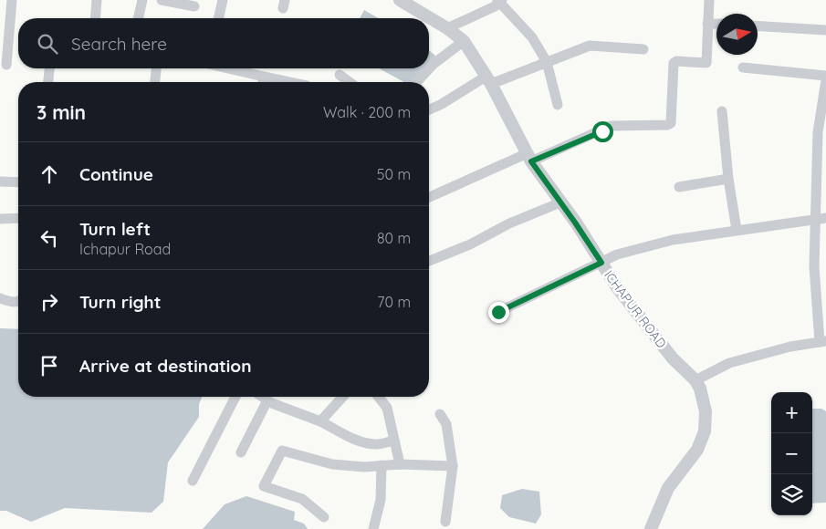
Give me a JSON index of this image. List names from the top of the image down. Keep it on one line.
{"streets":{"street":["ICHAPUR ROAD"]},"north":"right","page":{"search":"Search here","heading":["3 min","Walk · 200 m"],"list":[["Continue","50 m"],["Turn left","Ichapur Road","80 m"],["Turn right","70 m"],"Arrive at destination"],"map_buttons":["+","−"]}}
